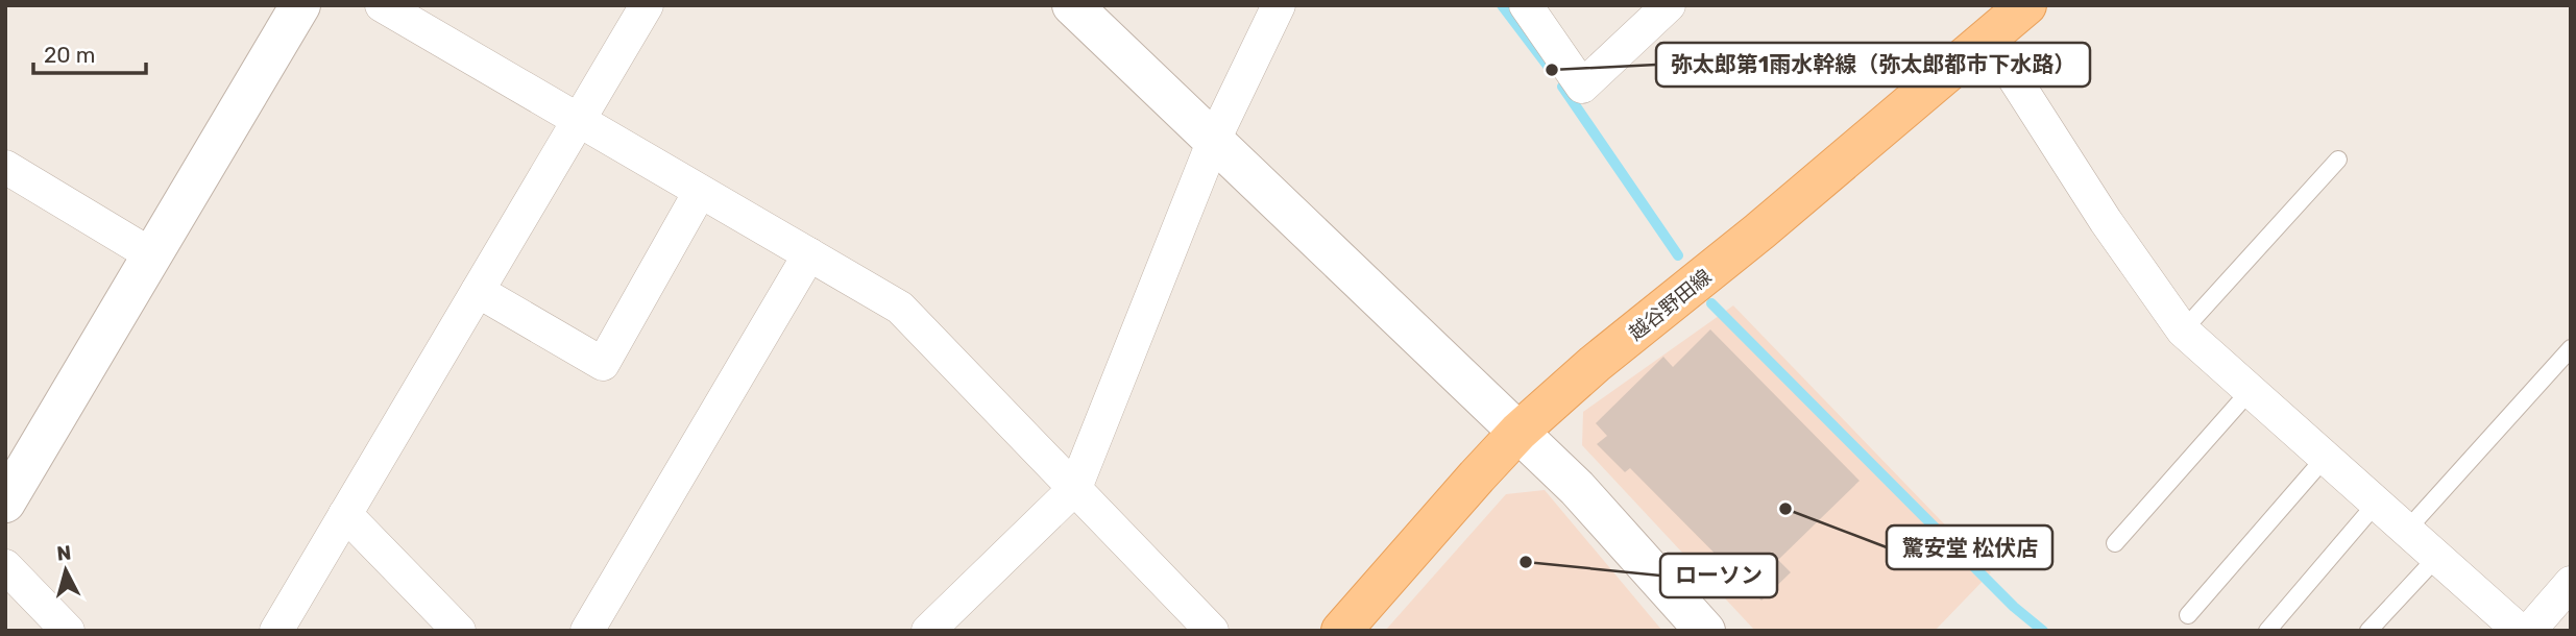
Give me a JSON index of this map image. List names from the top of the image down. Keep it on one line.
{"streets":{"main road":["越谷野田線"]},"places":["弥太郎第1雨水幹線（弥太郎都市下水路）","驚安堂 松伏店","ローソン"],"scale_bar":"20 m","north":"top"}
